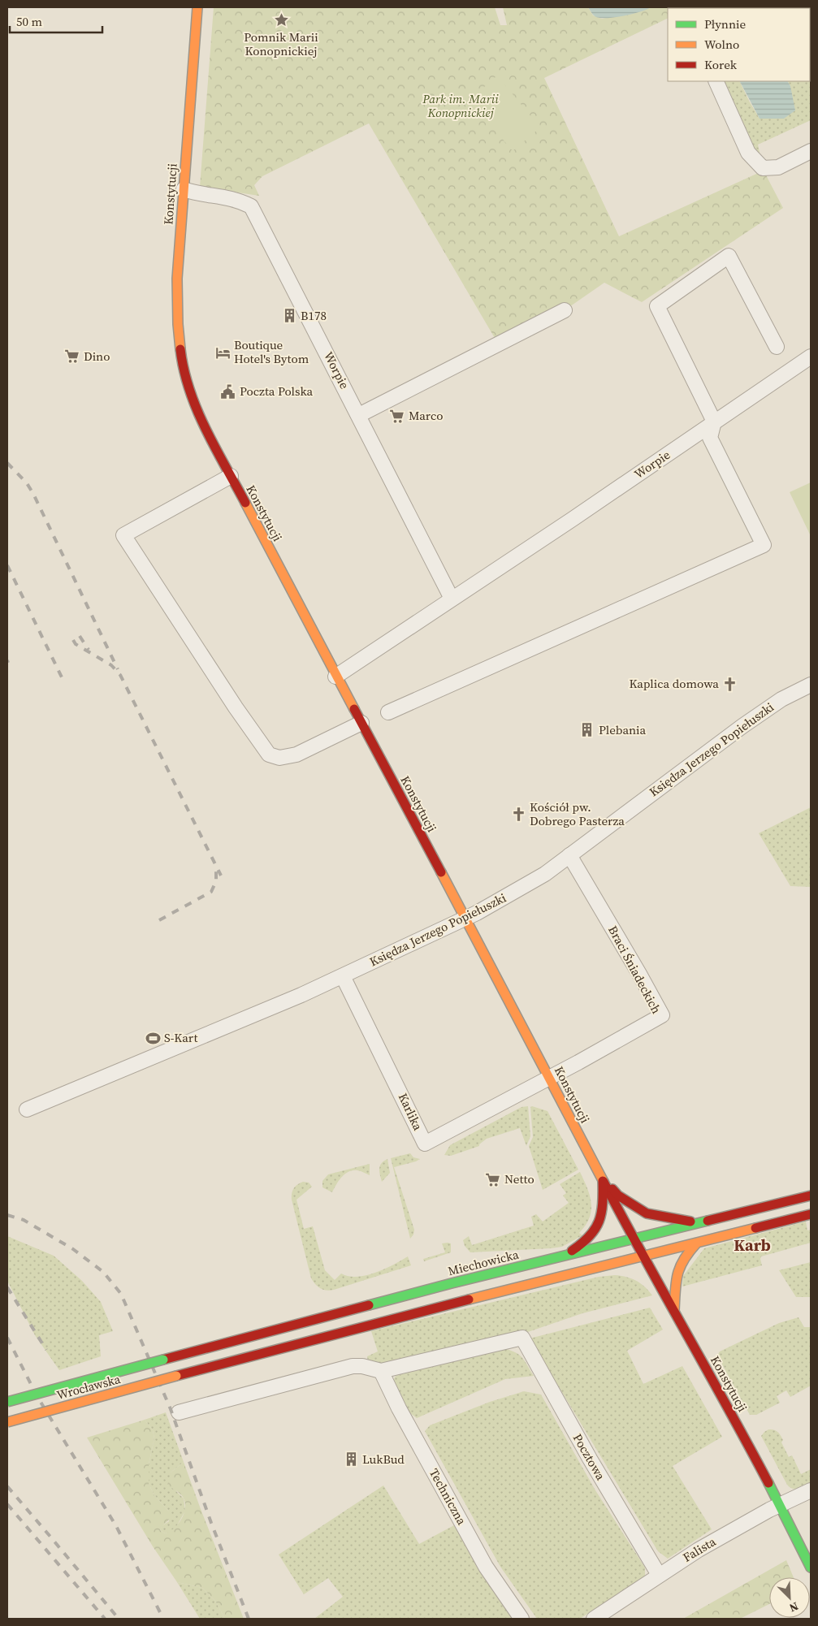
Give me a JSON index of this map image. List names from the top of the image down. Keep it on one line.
{"streets":{"street":["Konstytucji","Worpie","Księdza Jerzego Popiełuszki","Braci Śniadeckich","Karlika","Miechowicka","Wrocławska","Pocztowa","Techniczna","Falista"]},"crossings":[["Konstytucji","Worpie"],["Konstytucji","Księdza Jerzego Popiełuszki"],["Konstytucji","Braci Śniadeckich"],["Konstytucji","Karlika"],["Konstytucji","Miechowicka"],["Konstytucji","Wrocławska"],["Konstytucji","Falista"],["Księdza Jerzego Popiełuszki","Braci Śniadeckich"],["Księdza Jerzego Popiełuszki","Karlika"],["Braci Śniadeckich","Karlika"],["Miechowicka","Wrocławska"],["Pocztowa","Techniczna"],["Pocztowa","Falista"]],"districts":["Karb"],"parks":["Park im. Marii Konopnickiej"],"places":{"place":["Pomnik Marii Konopnickiej"],"building":["B178","Plebania","LukBud"],"hotel":["Boutique Hotel's Bytom"],"supermarket":["Dino","Marco","Netto"],"public building":["Poczta Polska"],"church":["Kaplica domowa","Kościół pw. Dobrego Pasterza"],"sports":["S-Kart"]},"legend":["Płynnie","Wolno","Korek"],"scale_bar":"50 m","north":"bottom right"}
